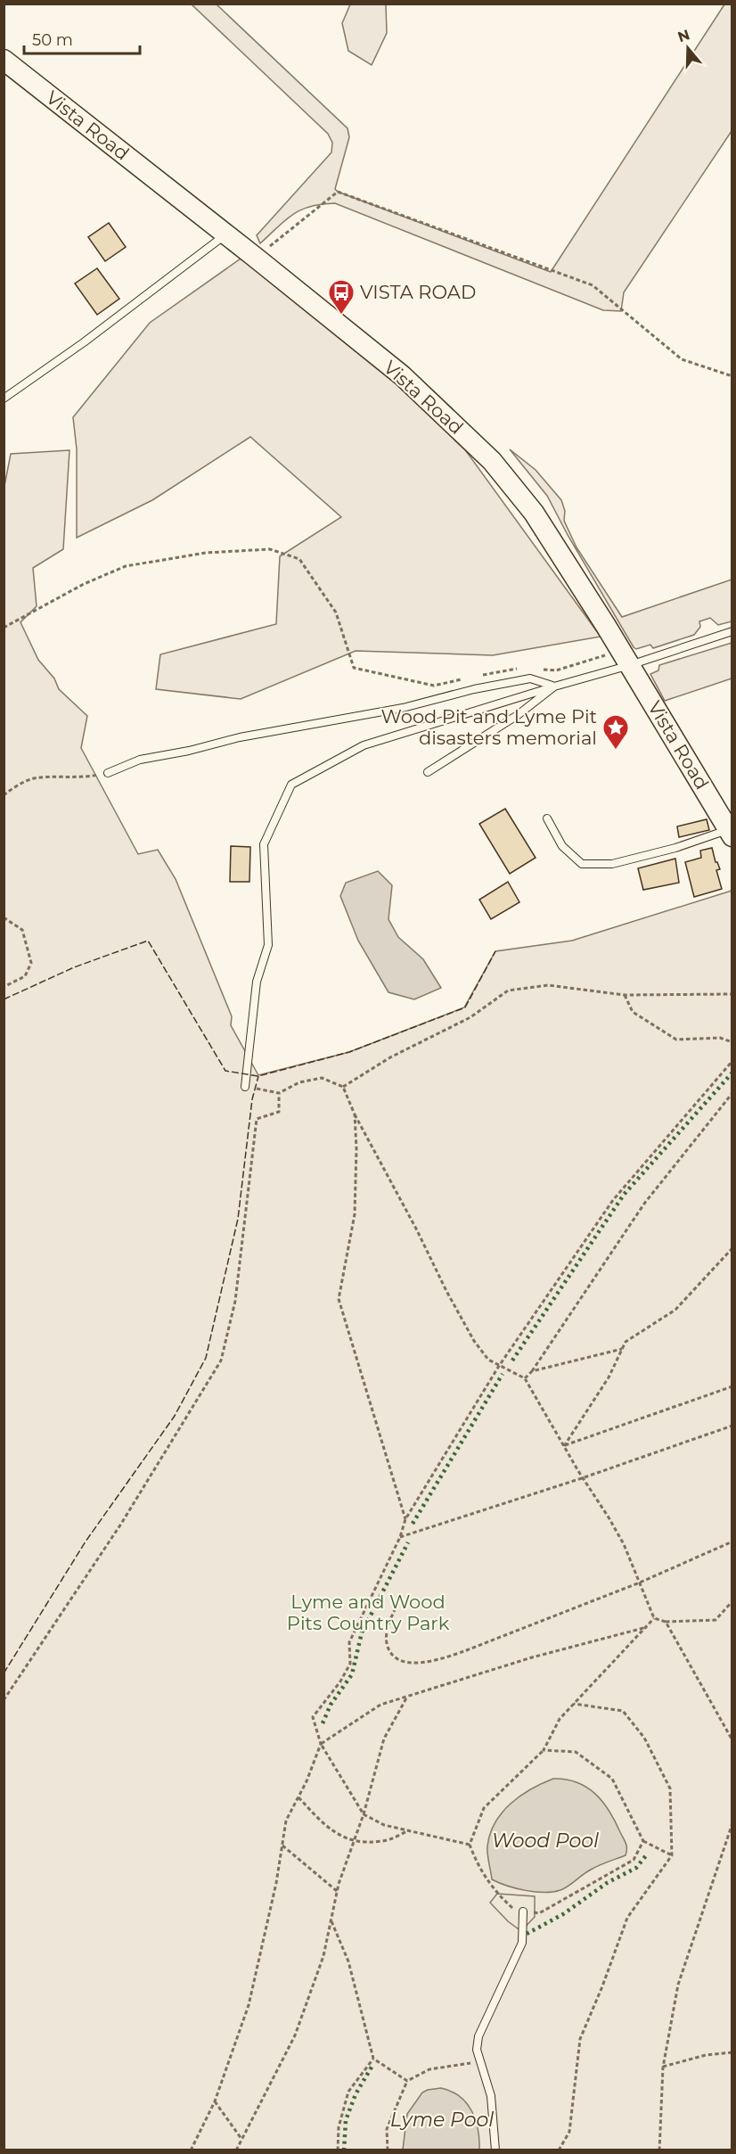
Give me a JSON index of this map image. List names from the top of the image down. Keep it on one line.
{"streets":{"main road":["Vista Road"]},"water":["Wood Pool","Lyme Pool"],"parks":["Lyme and Wood Pits Country Park"],"places":{"bus stop":["VISTA ROAD"],"place":["Wood Pit and Lyme Pit disasters memorial"]},"scale_bar":"50 m","north":"top"}
